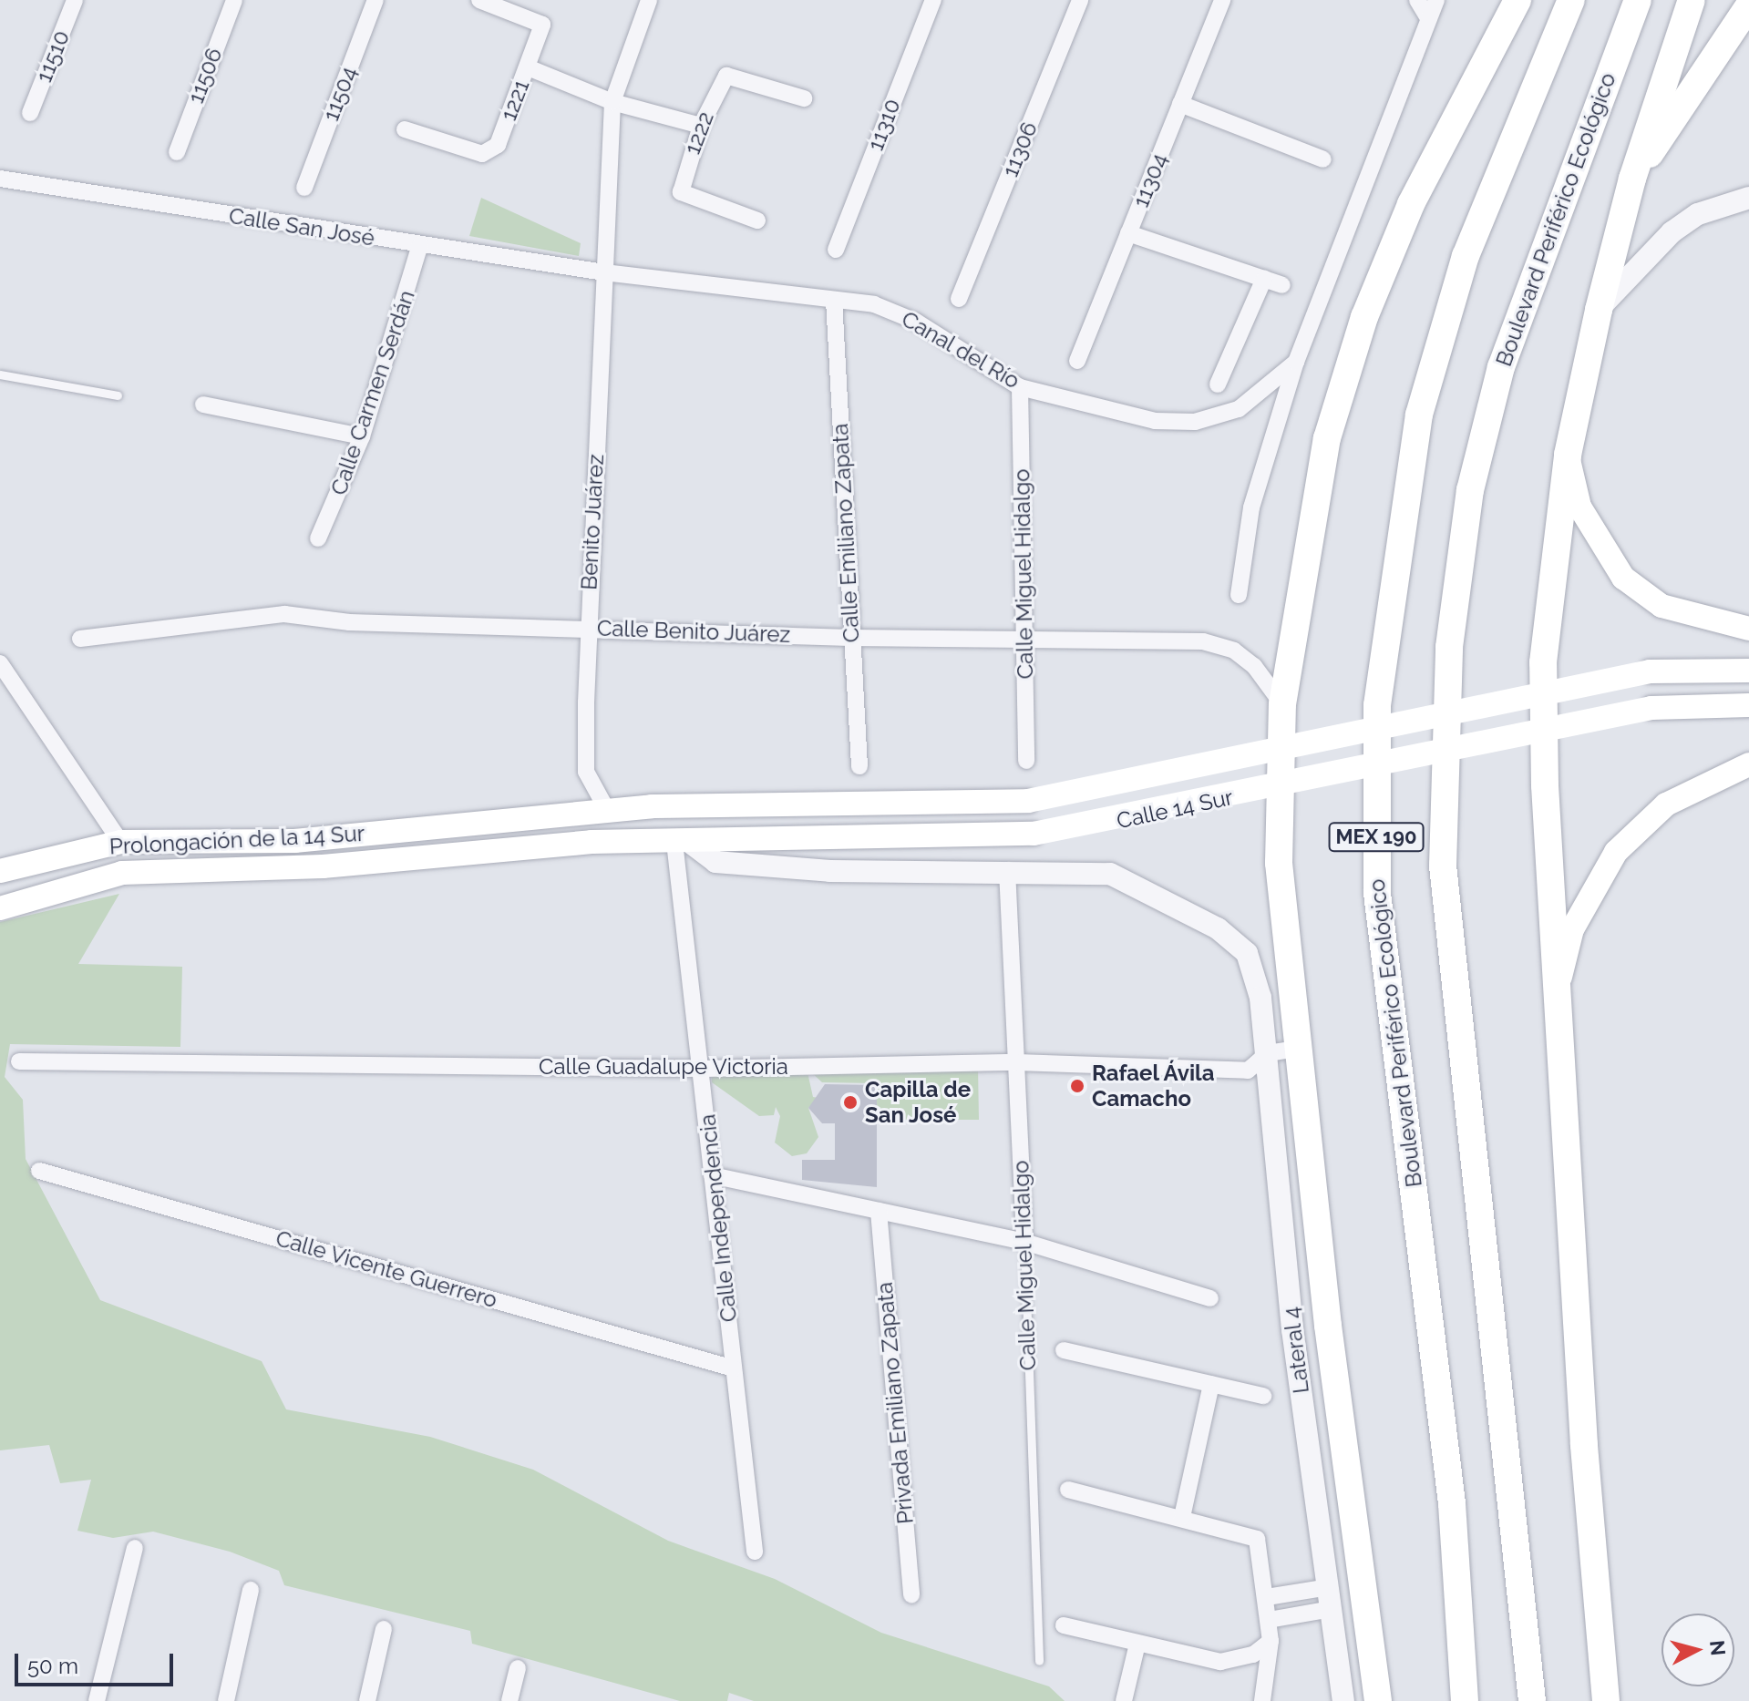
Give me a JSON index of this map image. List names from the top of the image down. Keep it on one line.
{"streets":{"highway":["Boulevard Periférico Ecológico","MEX 190"],"main road":["Calle 14 Sur","Prolongación de la 14 Sur"],"street":["11510","11506","11504","1221","11310","1222","11306","11304","Calle San José","Canal del Río","Calle Carmen Serdán","Benito Juárez","Calle Emiliano Zapata","Calle Miguel Hidalgo","Calle Benito Juárez","Calle Guadalupe Victoria","Calle Independencia","Calle Vicente Guerrero","Lateral 4","Privada Emiliano Zapata"]},"crossings":[["Calle San José","Canal del Río"],["Calle San José","Calle Carmen Serdán"],["Calle San José","Benito Juárez"],["Canal del Río","Benito Juárez"],["Canal del Río","Calle Emiliano Zapata"],["Canal del Río","Calle Miguel Hidalgo"],["Benito Juárez","Calle Benito Juárez"],["Benito Juárez","Calle 14 Sur"],["Benito Juárez","Prolongación de la 14 Sur"],["Calle Emiliano Zapata","Calle Benito Juárez"],["Calle Miguel Hidalgo","Calle Benito Juárez"],["Calle Miguel Hidalgo","Calle Guadalupe Victoria"],["Calle Miguel Hidalgo","Lateral 4"],["Calle 14 Sur","Prolongación de la 14 Sur"],["Calle 14 Sur","Calle Independencia"],["Calle 14 Sur","Lateral 4"],["Calle Guadalupe Victoria","Calle Independencia"],["Calle Guadalupe Victoria","Lateral 4"],["Calle Independencia","Calle Vicente Guerrero"],["Calle Independencia","Lateral 4"]],"places":["Rafael Ávila Camacho","Capilla de San José"],"scale_bar":"50 m","north":"right"}
